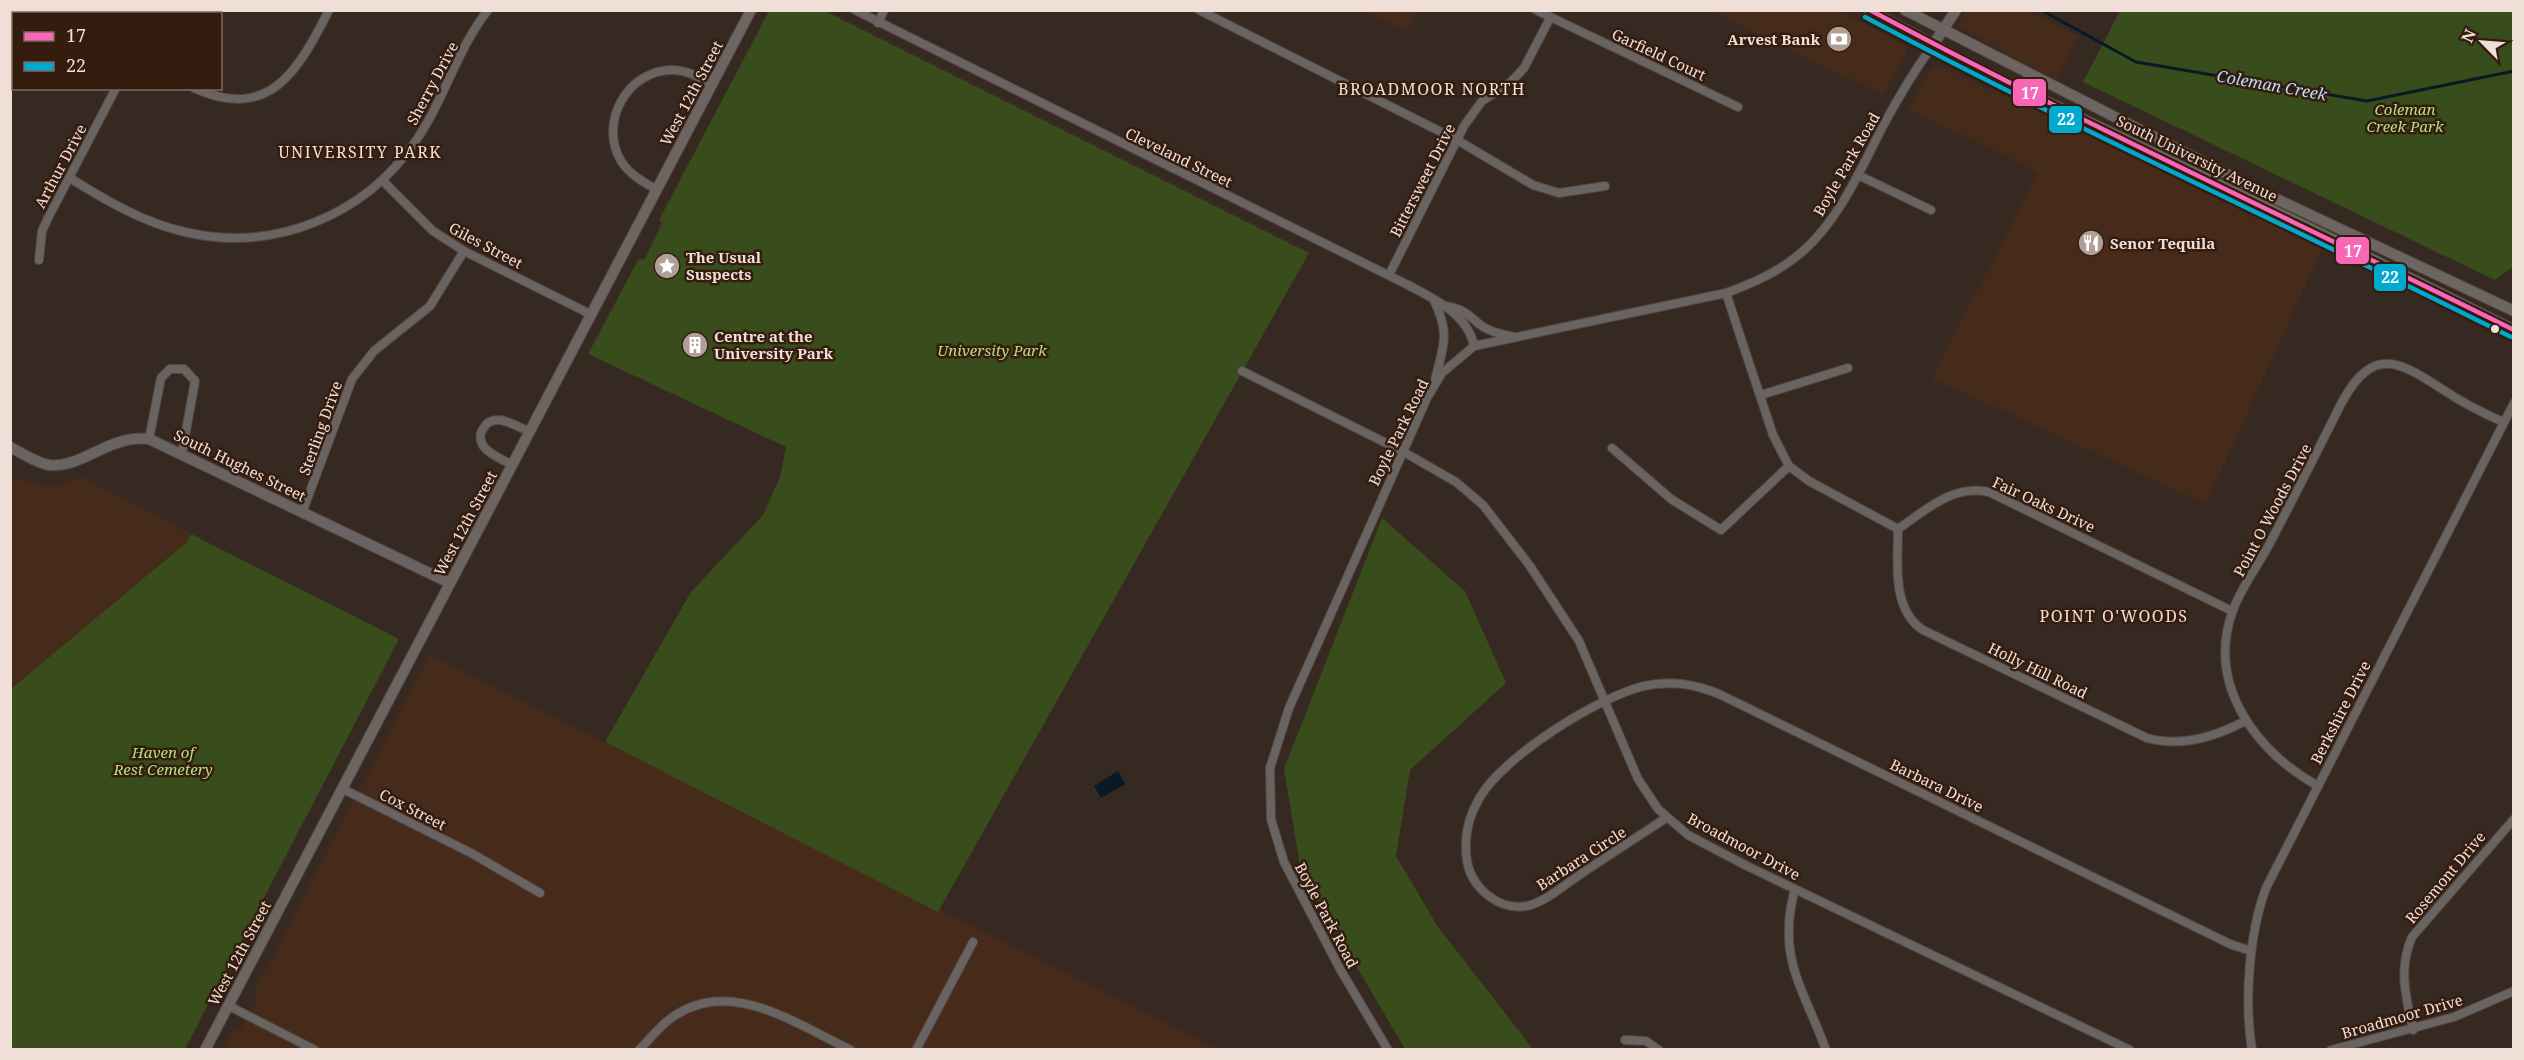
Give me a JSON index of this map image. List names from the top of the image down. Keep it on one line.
{"streets":{"main road":["West 12th Street","South University Avenue"],"street":["Garfield Court","Sherry Drive","Cleveland Street","Boyle Park Road","Arthur Drive","Bittersweet Drive","Giles Street","Sterling Drive","South Hughes Street","Fair Oaks Drive","Point O Woods Drive","Holly Hill Road","Berkshire Drive","Barbara Drive","Cox Street","Broadmoor Drive","Barbara Circle","Rosemont Drive"]},"crossings":[["Garfield Court","Bittersweet Drive"],["Sherry Drive","Arthur Drive"],["Sherry Drive","Giles Street"],["West 12th Street","Giles Street"],["West 12th Street","South Hughes Street"],["West 12th Street","Cox Street"],["Cleveland Street","Boyle Park Road"],["Cleveland Street","Bittersweet Drive"],["South University Avenue","Boyle Park Road"],["Boyle Park Road","Broadmoor Drive"],["Giles Street","Sterling Drive"],["Sterling Drive","South Hughes Street"],["Fair Oaks Drive","Point O Woods Drive"],["Fair Oaks Drive","Holly Hill Road"],["Point O Woods Drive","Holly Hill Road"],["Point O Woods Drive","Berkshire Drive"],["Berkshire Drive","Barbara Drive"],["Barbara Drive","Broadmoor Drive"],["Barbara Drive","Barbara Circle"],["Broadmoor Drive","Barbara Circle"],["Broadmoor Drive","Rosemont Drive"]],"districts":["BROADMOOR NORTH","UNIVERSITY PARK","POINT O'WOODS"],"water":["Coleman Creek"],"parks":["Coleman Creek Park","University Park","Haven of Rest Cemetery"],"places":{"bank":["Arvest Bank"],"restaurant":["Senor Tequila"],"place":["The Usual Suspects"],"building":["Centre at the University Park"]},"lines":["transit line 17","transit line 22"],"legend":["17","22"],"north":"top left"}
